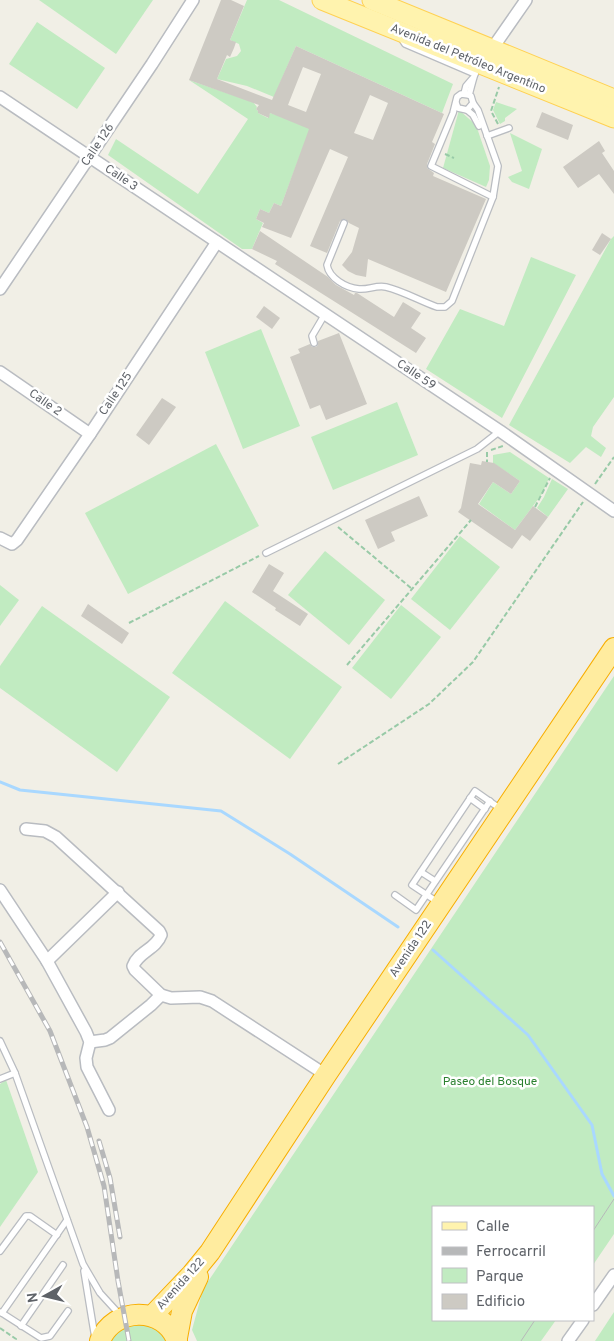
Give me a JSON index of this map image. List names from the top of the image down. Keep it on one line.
{"streets":{"highway":["Avenida 122"],"main road":["Avenida del Petróleo Argentino"],"street":["Calle 126","Calle 3","Calle 59","Calle 125","Calle 2"]},"crossings":[["Calle 126","Calle 3"],["Calle 3","Calle 59"],["Calle 3","Calle 125"],["Calle 59","Calle 125"],["Calle 125","Calle 2"]],"parks":["Paseo del Bosque"],"legend":["Calle","Ferrocarril","Parque","Edificio"],"north":"left"}
